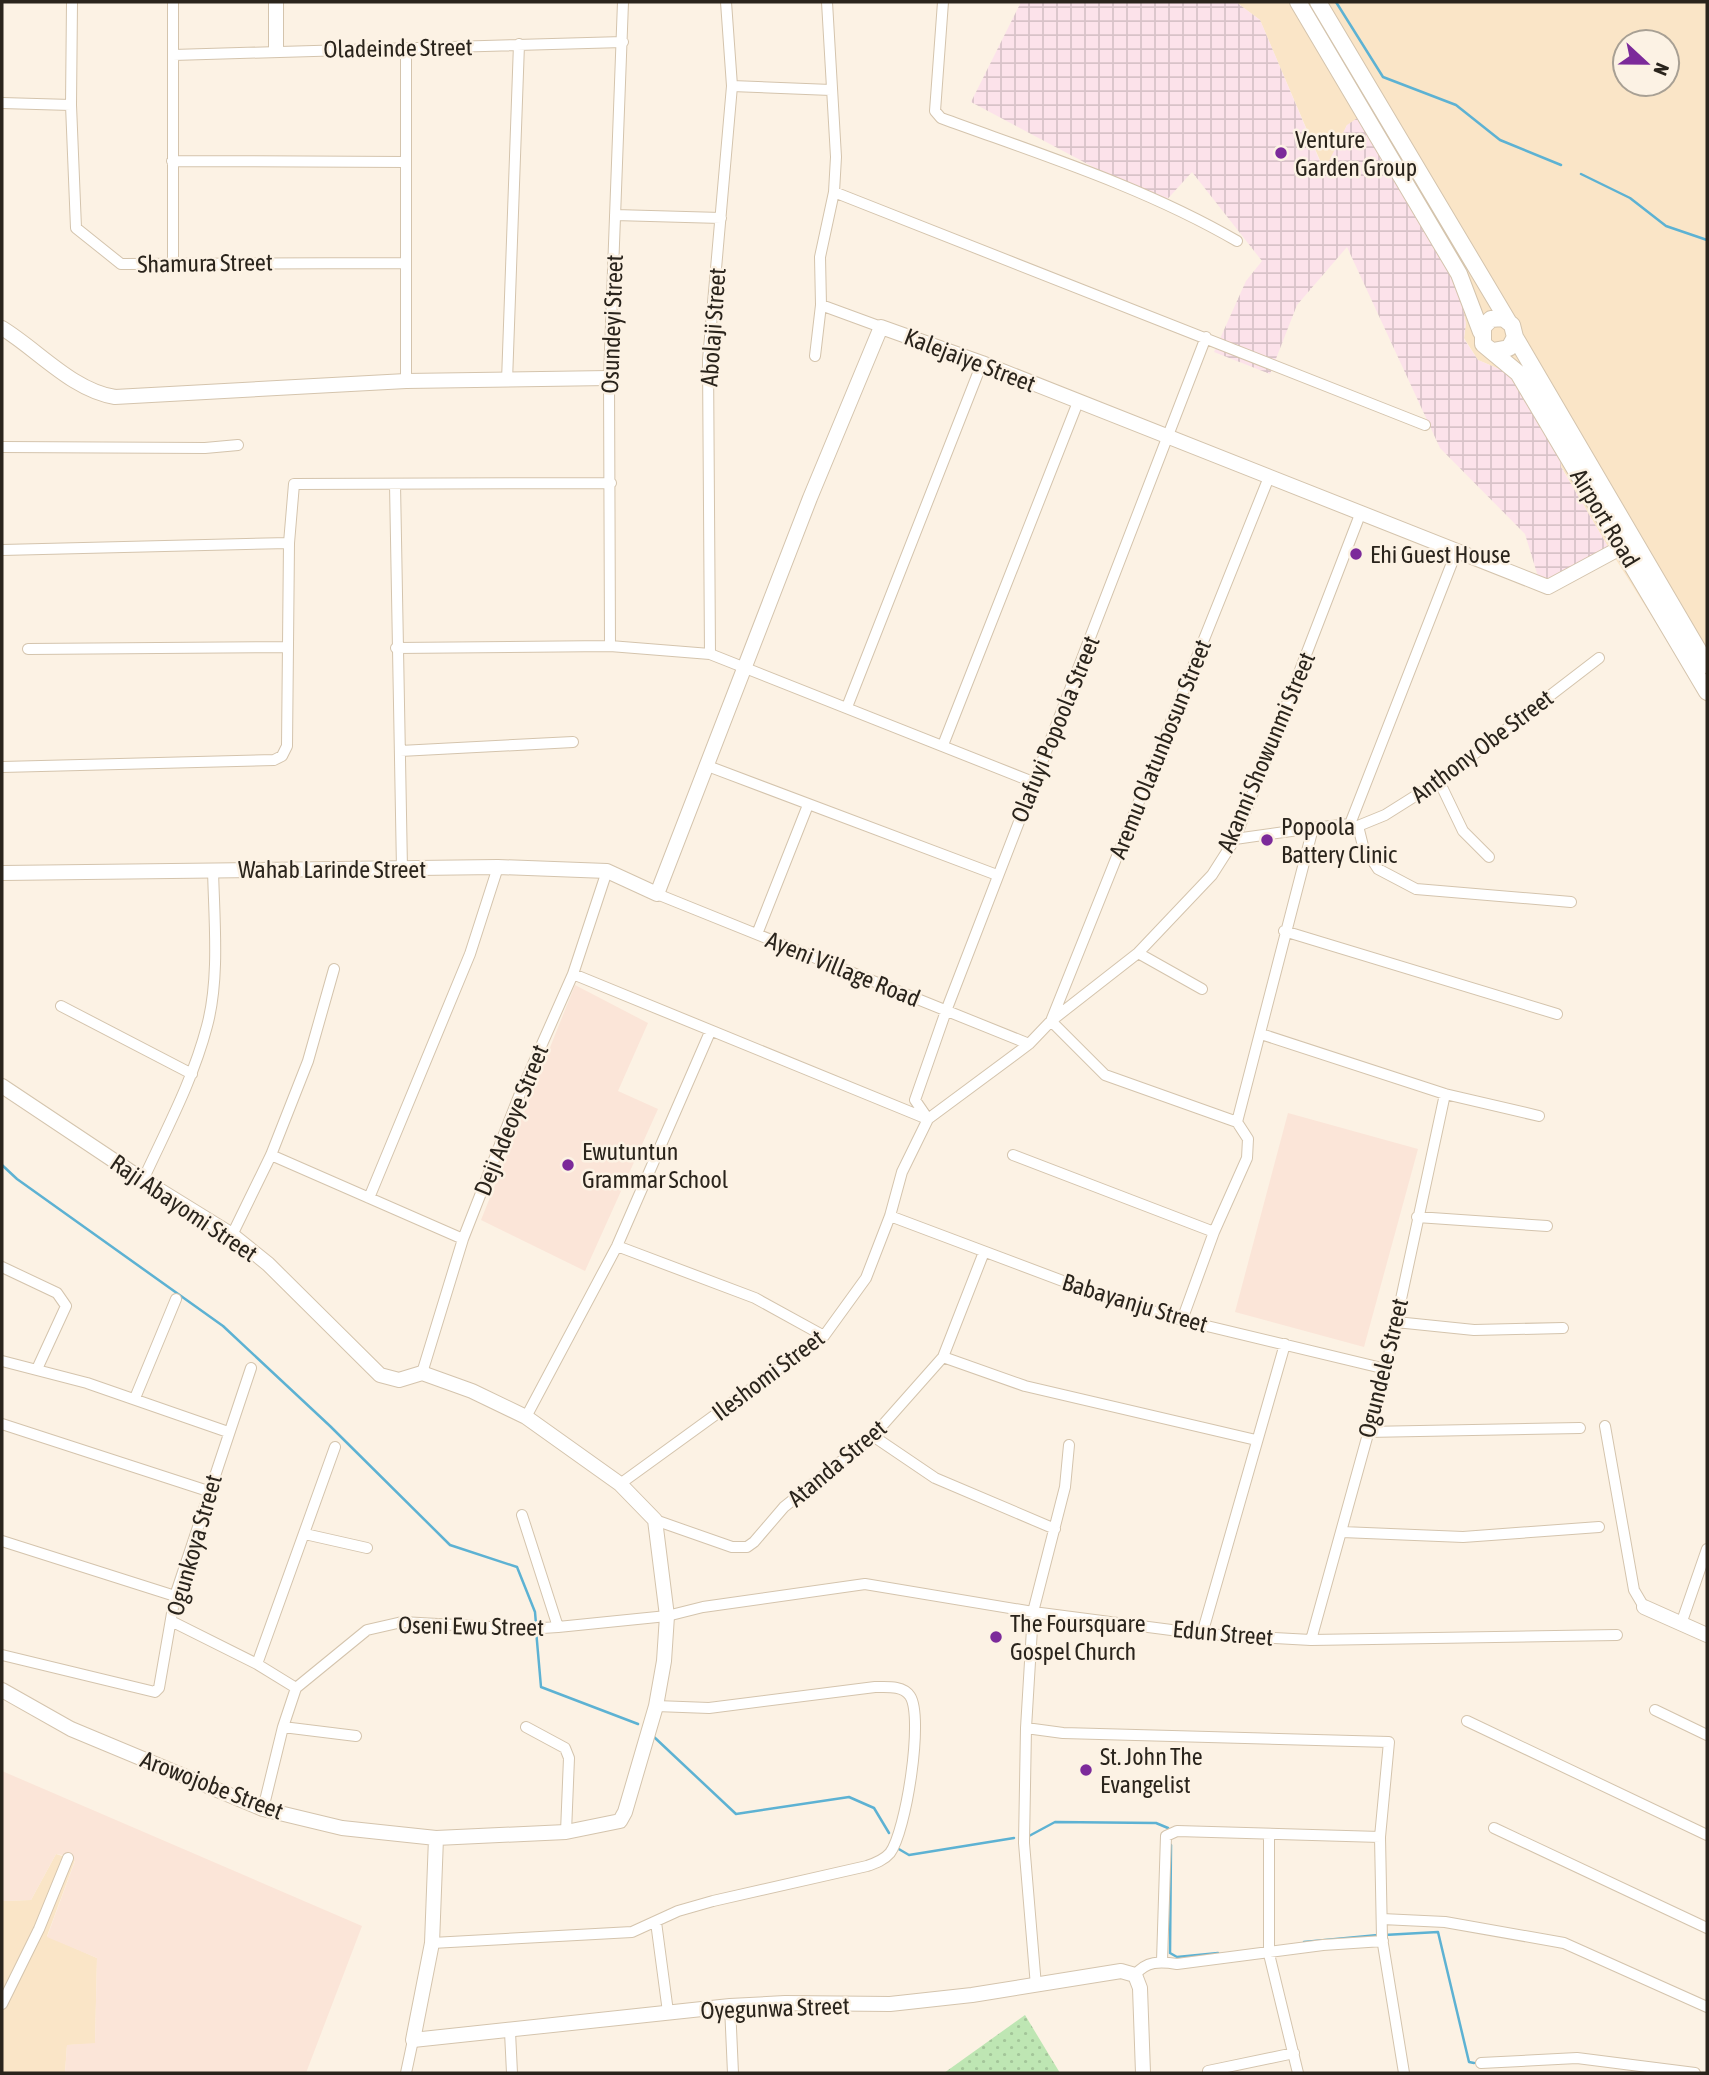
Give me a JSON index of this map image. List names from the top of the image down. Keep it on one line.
{"streets":{"main road":["Airport Road"],"street":["Oladeinde Street","Shamura Street","Osundeyi Street","Abolaji Street","Kalejaiye Street","Olafuyi Popoola Street","Anthony Obe Street","Aremu Olatunbosun Street","Akanni Showunmi Street","Wahab Larinde Street","Ayeni Village Road","Deji Adeoye Street","Raji Abayomi Street","Babayanju Street","Ogundele Street","Ileshomi Street","Atanda Street","Ogunkoya Street","Oseni Ewu Street","Edun Street","Arowojobe Street","Oyegunwa Street"]},"crossings":[["Oladeinde Street","Osundeyi Street"],["Kalejaiye Street","Airport Road"],["Kalejaiye Street","Olafuyi Popoola Street"],["Kalejaiye Street","Aremu Olatunbosun Street"],["Kalejaiye Street","Akanni Showunmi Street"],["Kalejaiye Street","Wahab Larinde Street"],["Kalejaiye Street","Ayeni Village Road"],["Olafuyi Popoola Street","Akanni Showunmi Street"],["Olafuyi Popoola Street","Ayeni Village Road"],["Olafuyi Popoola Street","Ileshomi Street"],["Anthony Obe Street","Akanni Showunmi Street"],["Aremu Olatunbosun Street","Akanni Showunmi Street"],["Akanni Showunmi Street","Ayeni Village Road"],["Akanni Showunmi Street","Ileshomi Street"],["Wahab Larinde Street","Ayeni Village Road"],["Wahab Larinde Street","Deji Adeoye Street"],["Deji Adeoye Street","Raji Abayomi Street"],["Babayanju Street","Ogundele Street"],["Babayanju Street","Ileshomi Street"],["Babayanju Street","Atanda Street"],["Ogundele Street","Edun Street"],["Oseni Ewu Street","Edun Street"]],"places":["Venture Garden Group","Ehi Guest House","Popoola Battery Clinic","Ewutuntun Grammar School","The Foursquare Gospel Church","St. John The Evangelist"],"north":"right"}
